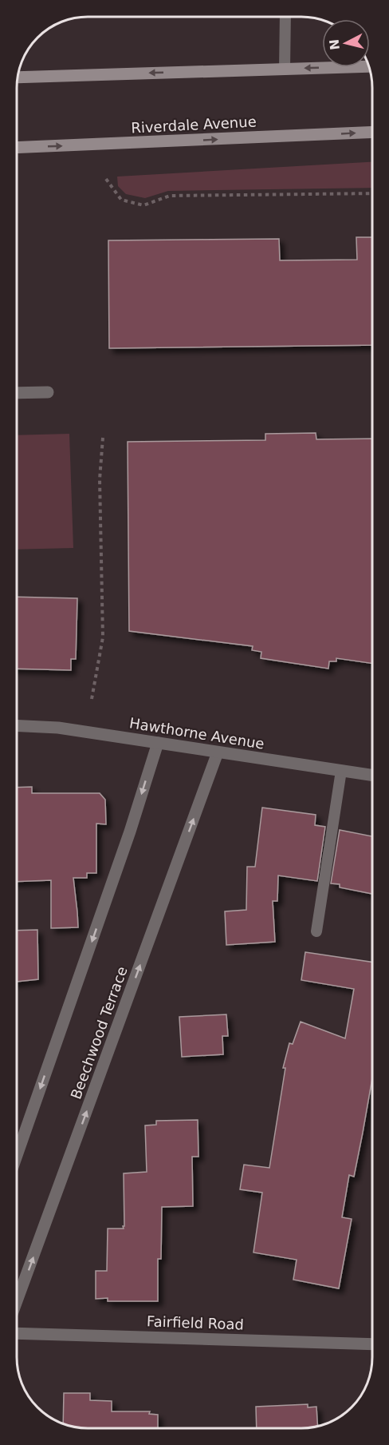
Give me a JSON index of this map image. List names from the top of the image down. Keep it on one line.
{"streets":{"main road":["Riverdale Avenue"],"street":["Hawthorne Avenue","Beechwood Terrace","Fairfield Road"]},"crossings":[["Hawthorne Avenue","Beechwood Terrace"]],"north":"left"}
